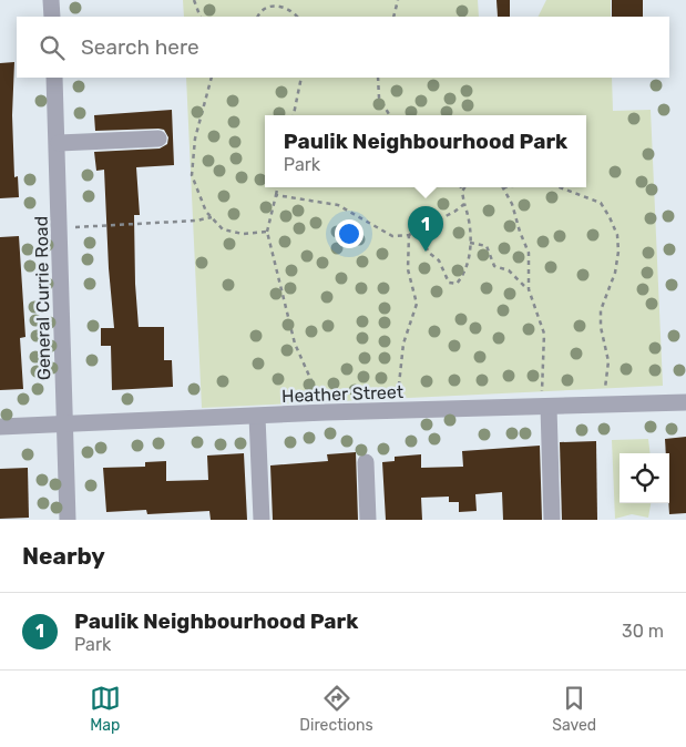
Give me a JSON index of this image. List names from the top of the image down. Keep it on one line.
{"streets":{"street":["General Currie Road","Heather Street"]},"crossings":[["General Currie Road","Heather Street"]],"page":{"search":"Search here","popup":["Paulik Neighbourhood Park","Park"],"pins":"1","heading":"Nearby","list":[{"mark":"1","name":"Paulik Neighbourhood Park","note":"Park","value":"30 m"}],"nav":["Map","Directions","Saved"]}}
